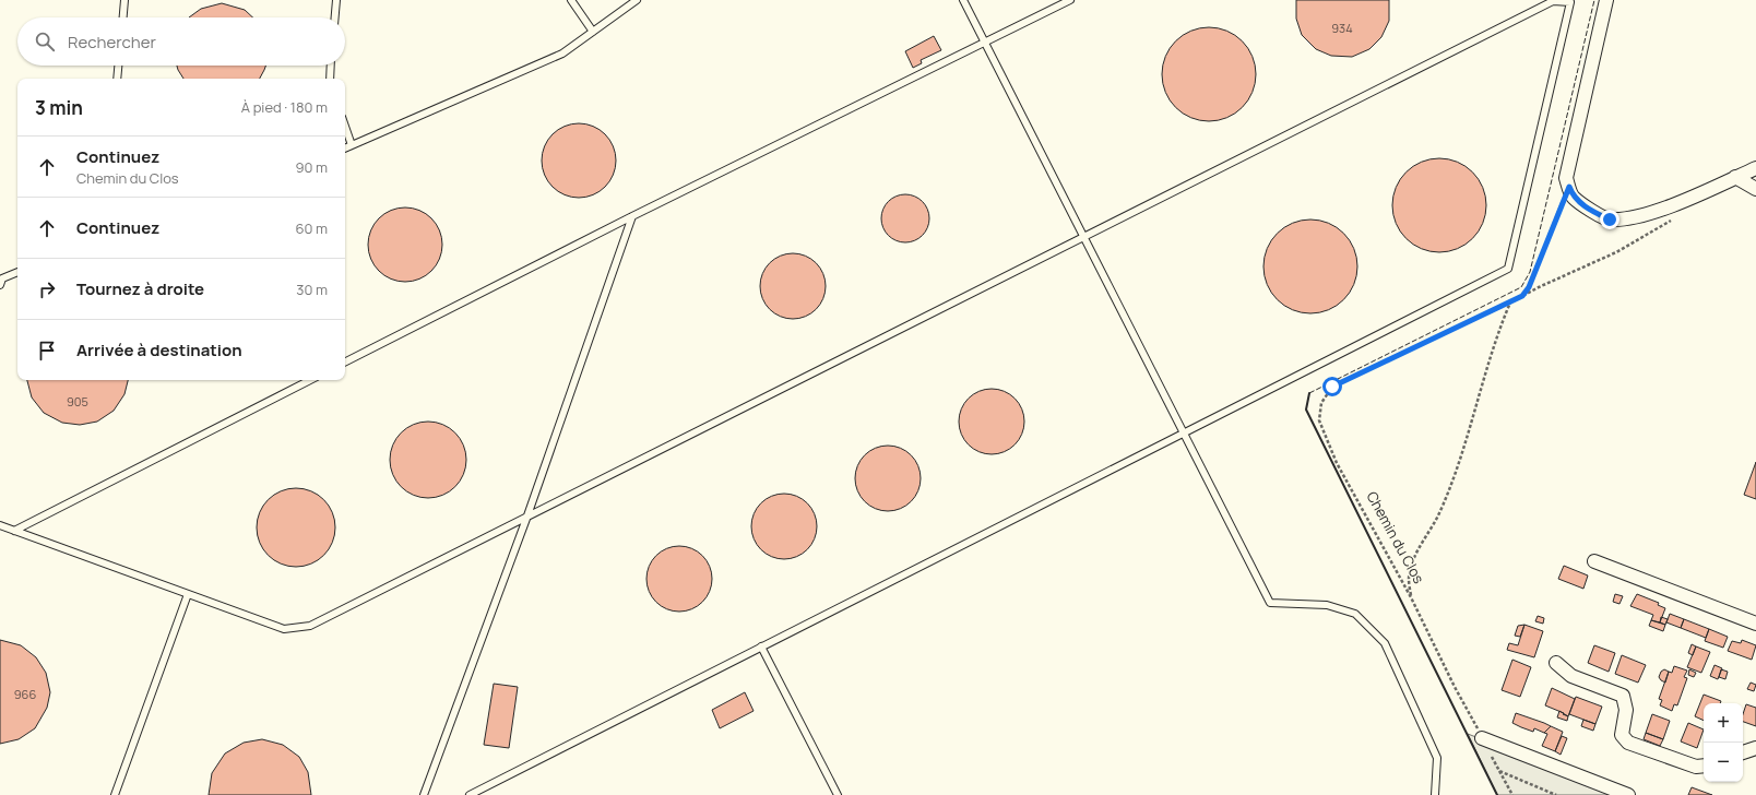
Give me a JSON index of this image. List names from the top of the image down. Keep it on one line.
{"streets":{"path":["Chemin du Clos"]},"house_numbers":["934","905","966"],"page":{"search":"Rechercher","heading":["3 min","À pied · 180 m"],"list":[["Continuez","Chemin du Clos","90 m"],["Continuez","60 m"],["Tournez à droite","30 m"],"Arrivée à destination"],"map_buttons":["+","−"]}}
